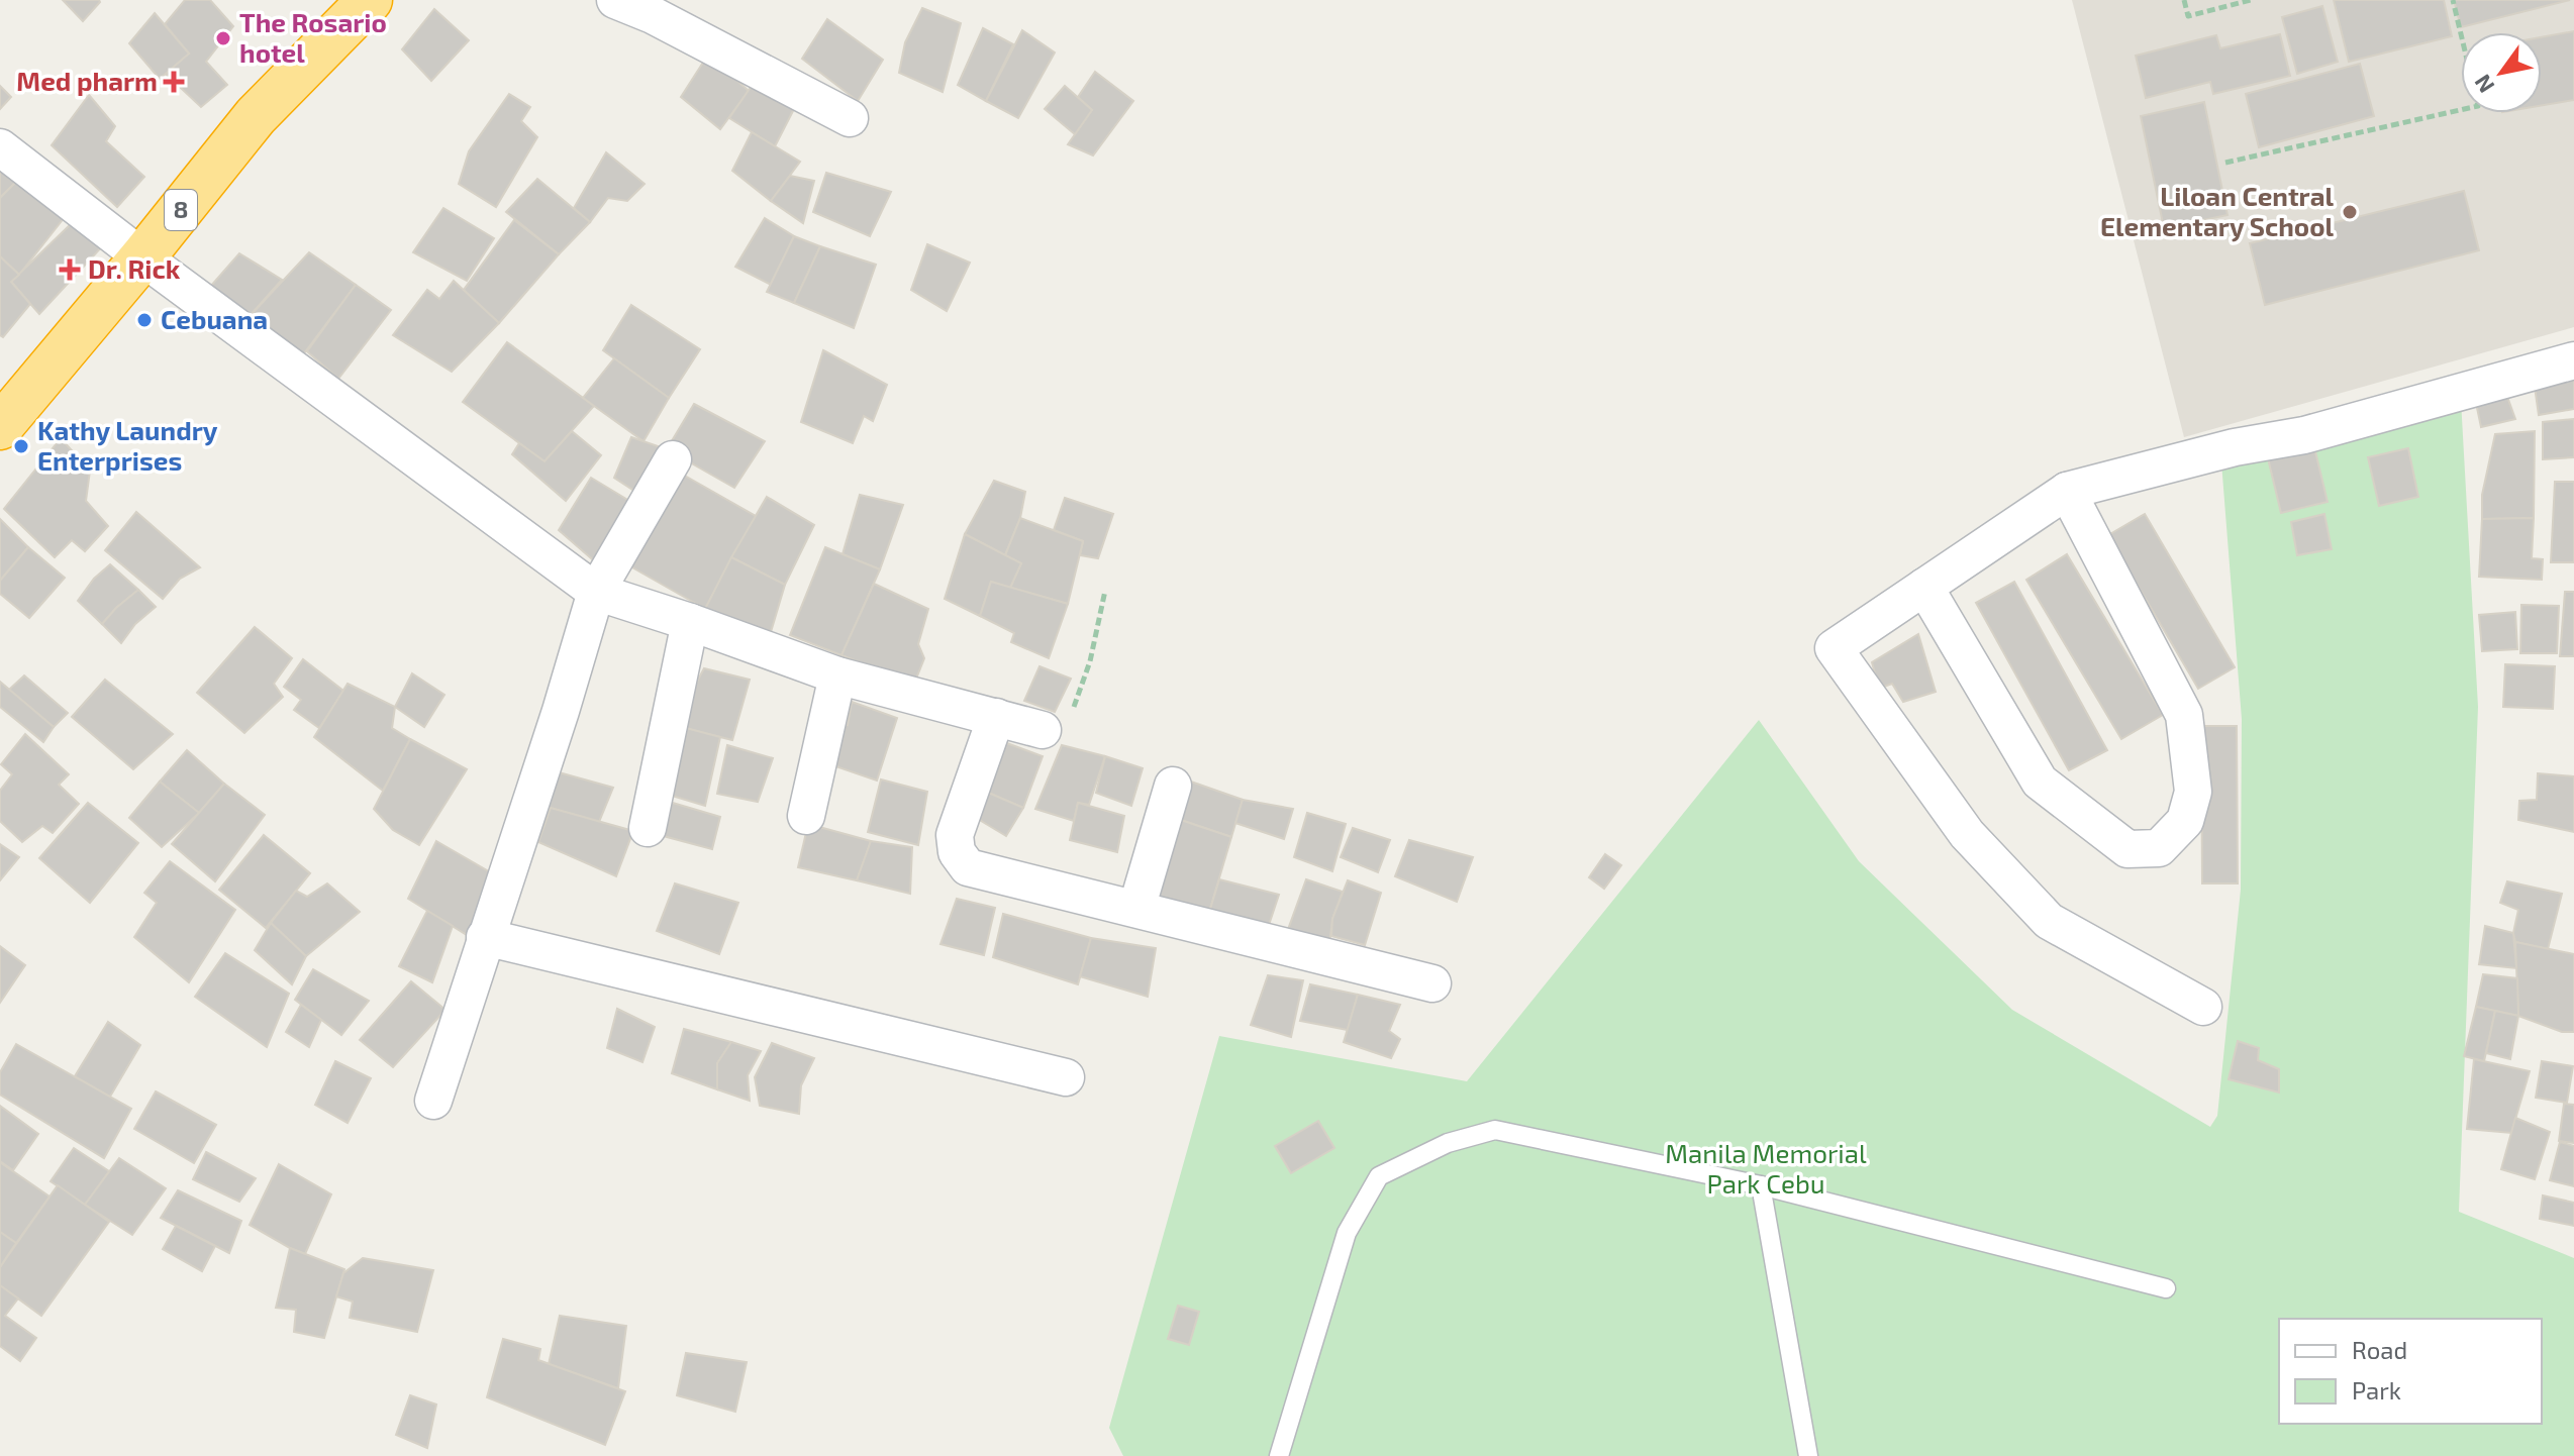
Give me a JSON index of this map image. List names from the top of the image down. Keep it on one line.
{"streets":{"highway":["8"]},"parks":["Manila Memorial Park Cebu"],"places":{"other":["The Rosario hotel","Liloan Central Elementary School","Cebuana","Kathy Laundry Enterprises"],"health":["Med pharm","Dr. Rick"]},"legend":["Road","Park"],"north":"bottom left"}
